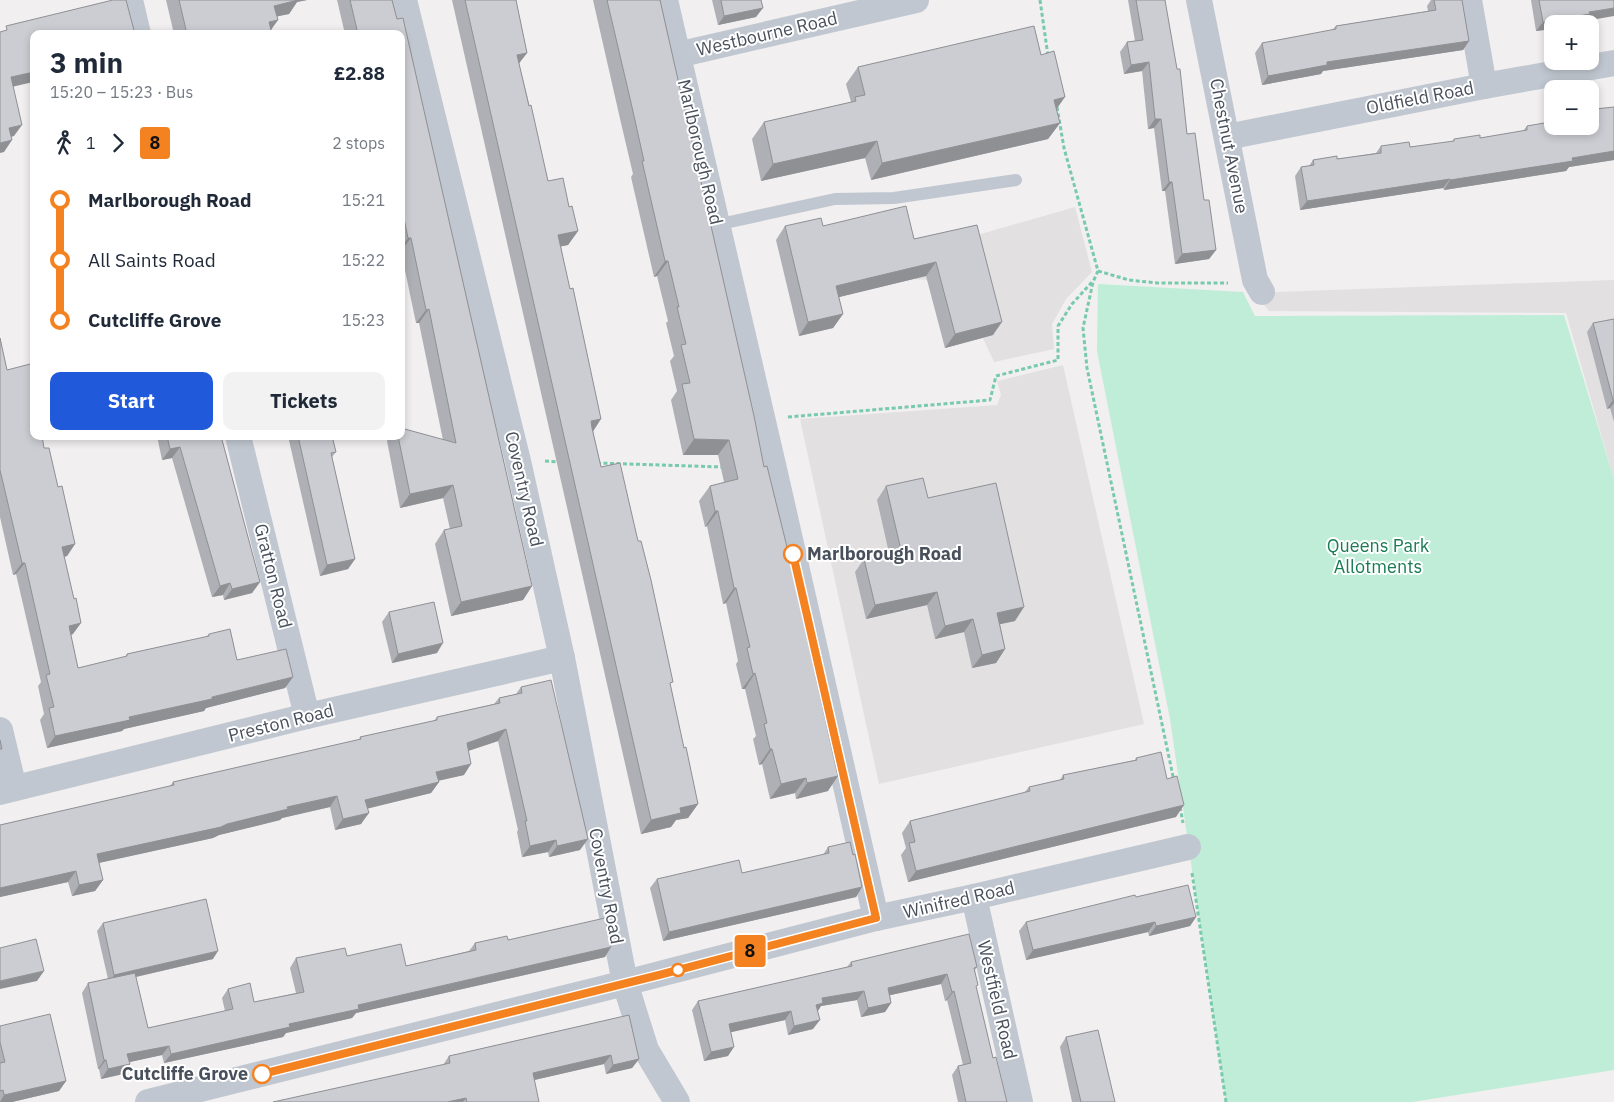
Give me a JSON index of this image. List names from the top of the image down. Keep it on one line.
{"streets":{"street":["Westbourne Road","Oldfield Road","Chestnut Avenue","Marlborough Road","Coventry Road","Gratton Road","Preston Road","Winifred Road","Westfield Road"]},"crossings":[["Westbourne Road","Marlborough Road"],["Oldfield Road","Chestnut Avenue"],["Marlborough Road","Winifred Road"],["Coventry Road","Preston Road"],["Coventry Road","Winifred Road"],["Gratton Road","Preston Road"],["Winifred Road","Westfield Road"]],"parks":["Queens Park Allotments"],"places":["Marlborough Road","Cutcliffe Grove"],"lines":["bus line 8"],"page":{"on_map":"8","map_buttons":["+","−"],"heading":["3 min","15:20 – 15:23 · Bus","£2.88"],"legs":["1","8","2 stops"],"list":[{"name":"Marlborough Road","value":"15:21"},{"name":"All Saints Road","value":"15:22"},{"name":"Cutcliffe Grove","value":"15:23"}],"buttons":["Start","Tickets"]}}
